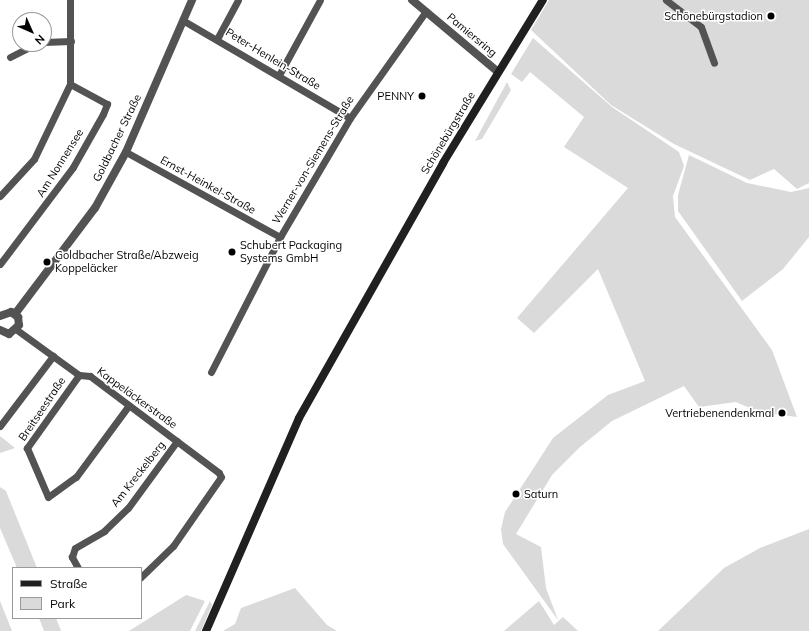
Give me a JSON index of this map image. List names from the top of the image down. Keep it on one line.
{"streets":{"main road":["Schönebürgstraße"],"street":["Pamiersring","Peter-Henlein-Straße","Goldbacher Straße","Werner-von-Siemens-Straße","Am Nonnensee","Ernst-Heinkel-Straße","Kappeläckerstraße","Breitseestraße","Am Kreckelberg"]},"crossings":[["Pamiersring","Schönebürgstraße"],["Pamiersring","Werner-von-Siemens-Straße"],["Peter-Henlein-Straße","Goldbacher Straße"],["Peter-Henlein-Straße","Werner-von-Siemens-Straße"],["Goldbacher Straße","Ernst-Heinkel-Straße"],["Werner-von-Siemens-Straße","Ernst-Heinkel-Straße"],["Kappeläckerstraße","Breitseestraße"],["Kappeläckerstraße","Am Kreckelberg"]],"places":["Schönebürgstadion","PENNY","Schubert Packaging Systems GmbH","Goldbacher Straße/Abzweig Koppeläcker","Vertriebenendenkmal","Saturn"],"legend":["Straße","Park"],"north":"bottom right"}
